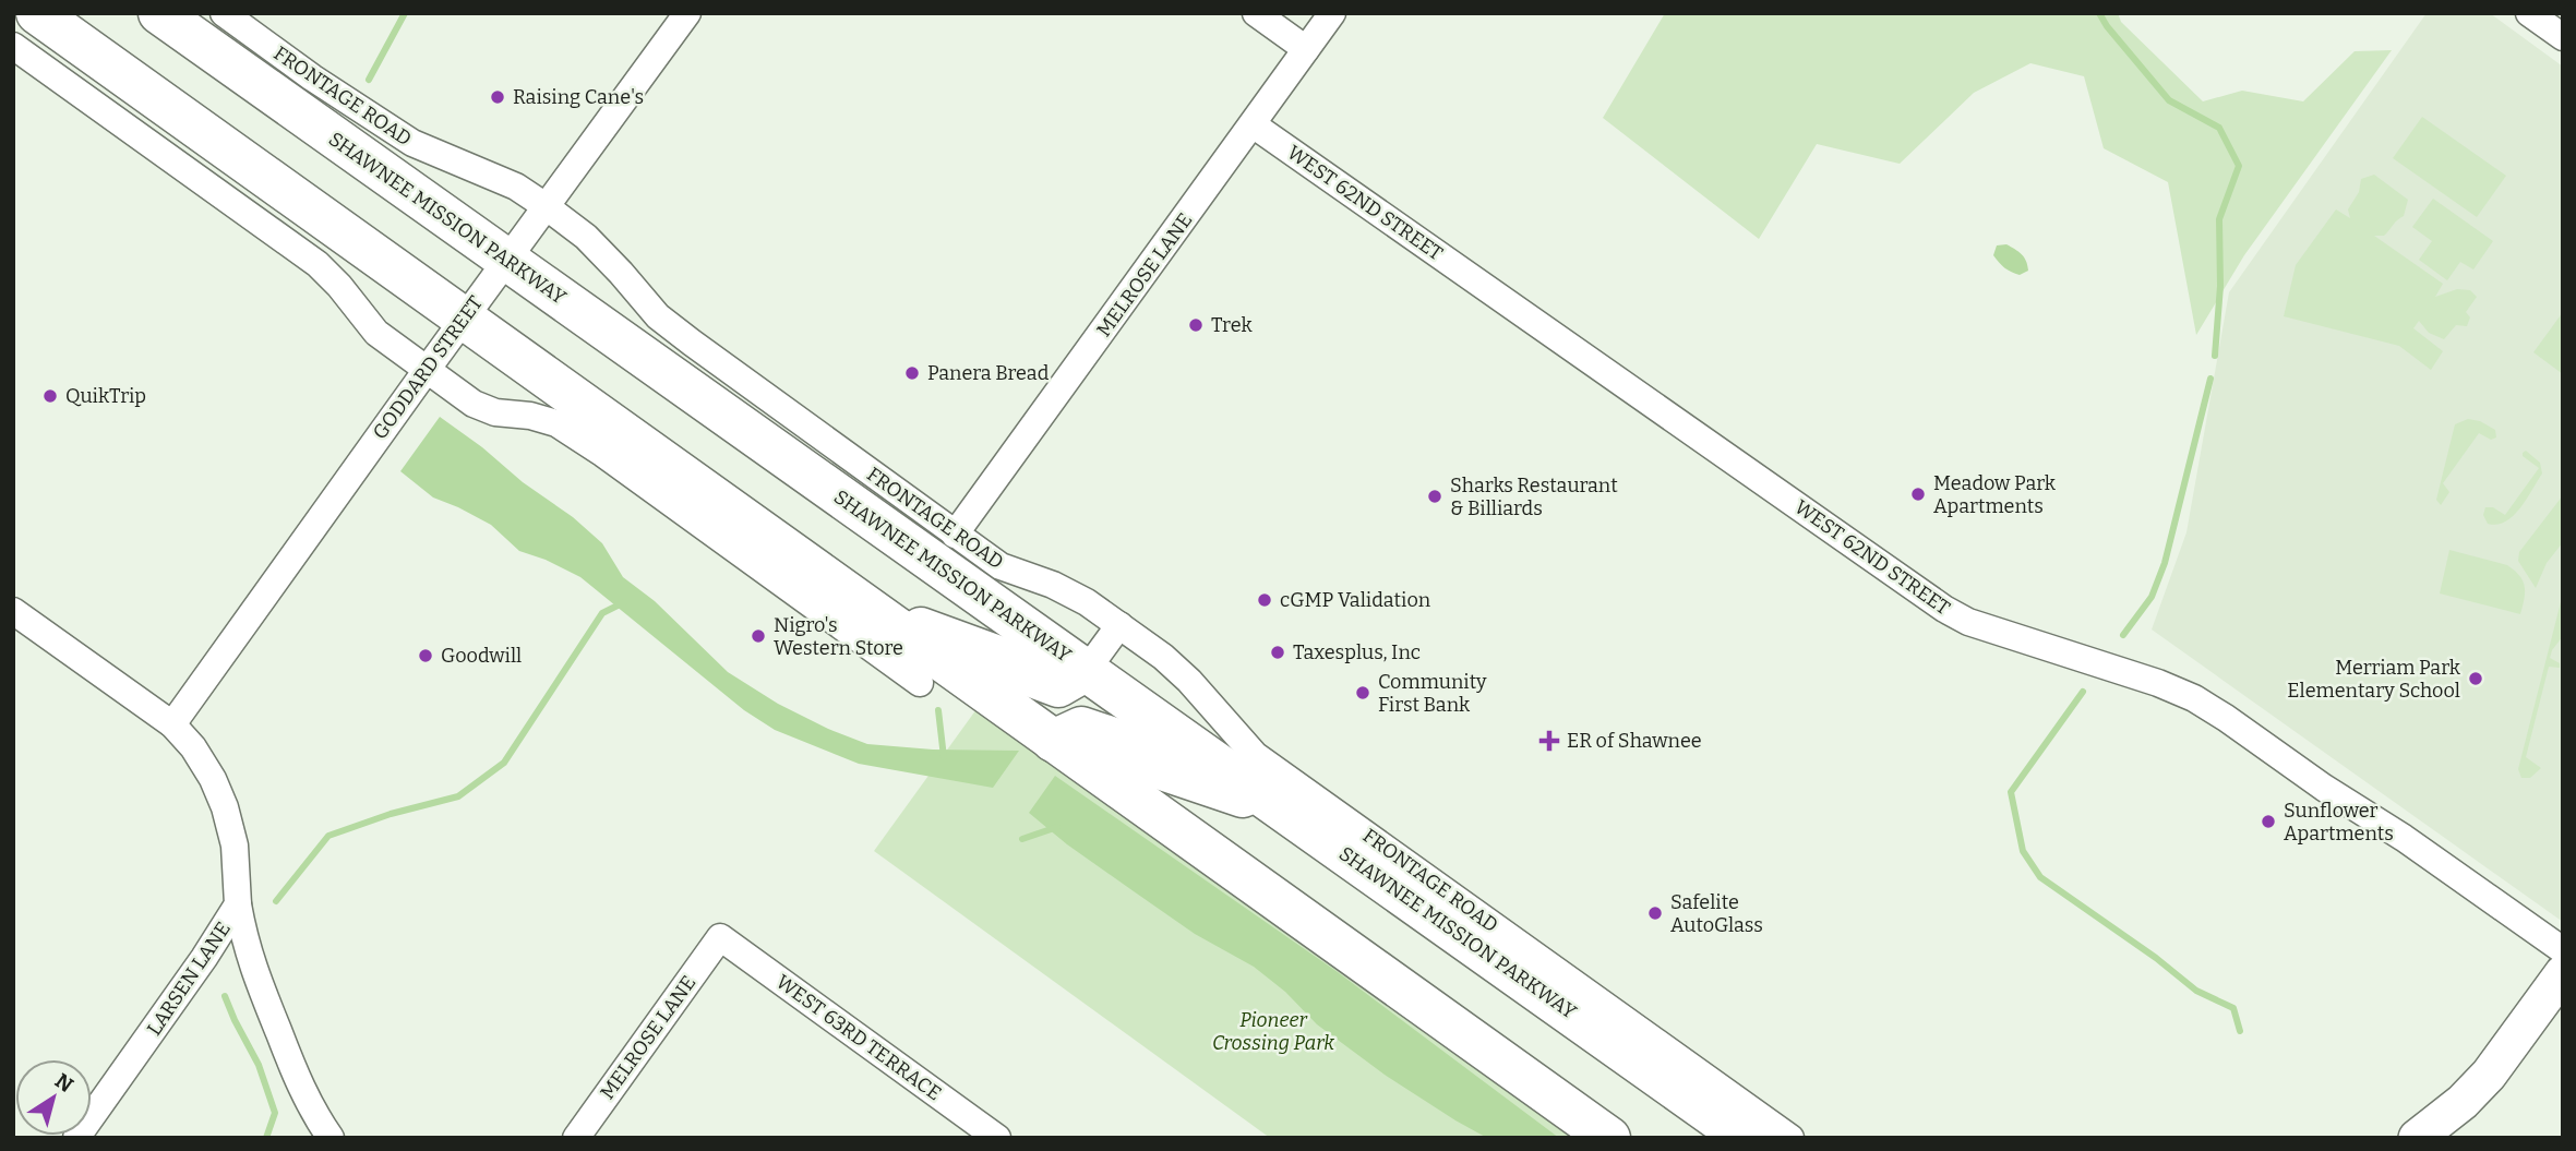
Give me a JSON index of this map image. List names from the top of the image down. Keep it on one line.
{"streets":{"highway":["SHAWNEE MISSION PARKWAY"],"street":["FRONTAGE ROAD","WEST 62ND STREET","MELROSE LANE","GODDARD STREET","LARSEN LANE","WEST 63RD TERRACE"]},"crossings":[["FRONTAGE ROAD","MELROSE LANE"],["FRONTAGE ROAD","GODDARD STREET"],["WEST 62ND STREET","MELROSE LANE"],["SHAWNEE MISSION PARKWAY","GODDARD STREET"],["MELROSE LANE","WEST 63RD TERRACE"],["GODDARD STREET","LARSEN LANE"]],"parks":["Pioneer Crossing Park"],"places":{"other":["Raising Cane's","Trek","Panera Bread","QuikTrip","Meadow Park Apartments","Sharks Restaurant & Billiards","cGMP Validation","Nigro's Western Store","Taxesplus, Inc","Goodwill","Merriam Park Elementary School","Community First Bank","Sunflower Apartments","Safelite AutoGlass"],"health":["ER of Shawnee"]},"north":"top right"}
